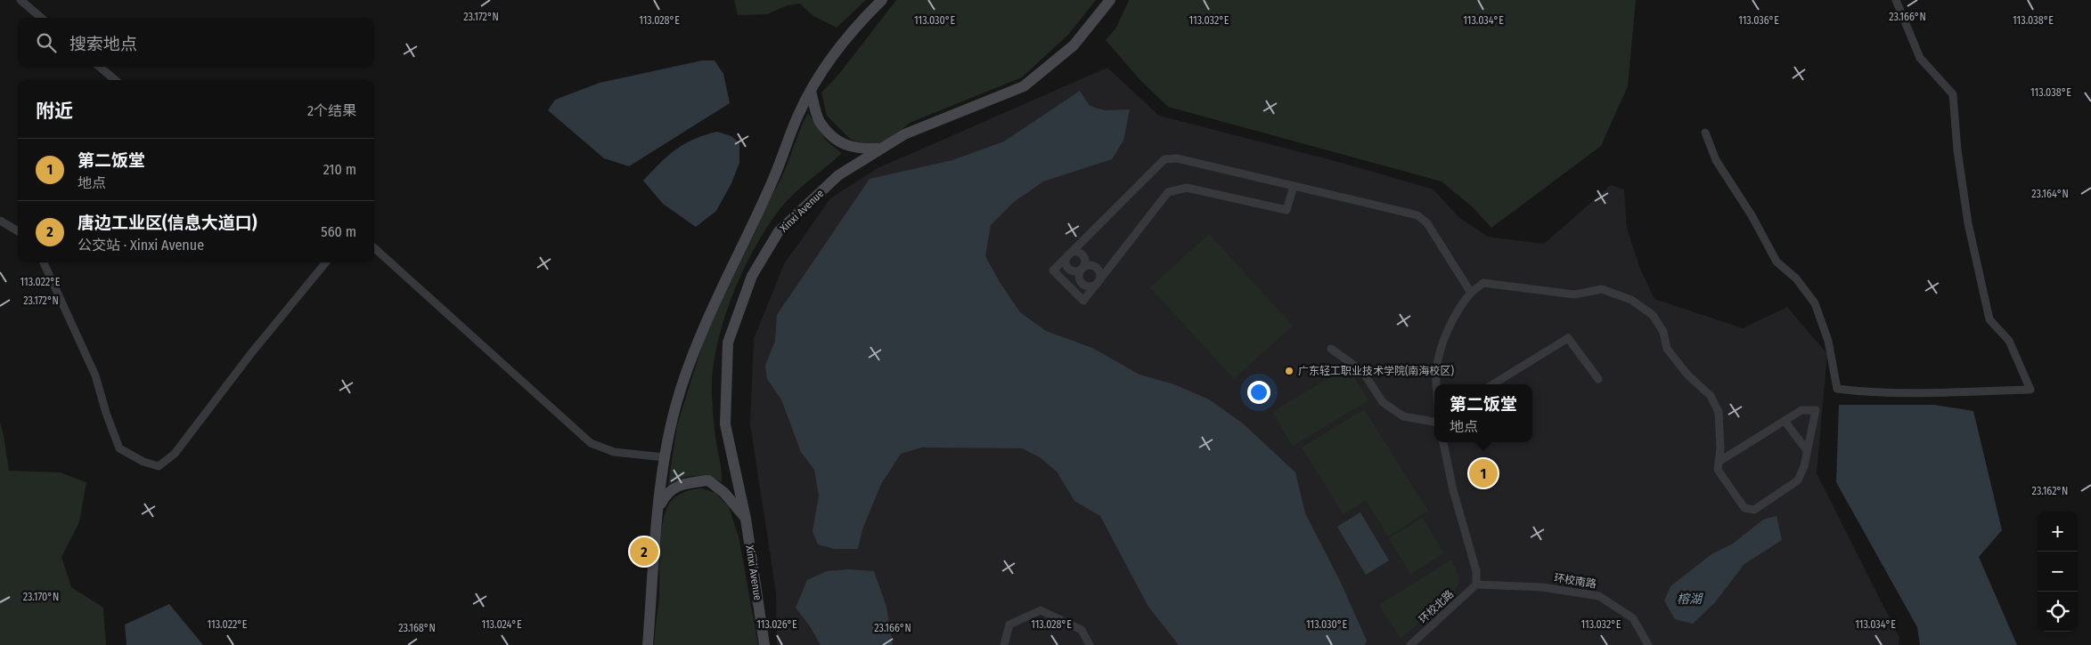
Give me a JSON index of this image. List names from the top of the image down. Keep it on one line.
{"streets":{"main road":["Xinxi Avenue"],"street":["环校南路","环校北路"]},"crossings":[["环校南路","环校北路"]],"water":["榕湖"],"places":["广东轻工职业技术学院(南海校区)"],"page":{"search":"搜索地点","heading":["附近","2个结果"],"list":[{"mark":"1","name":"第二饭堂","note":"地点","value":"210 m"},{"mark":"2","name":"唐边工业区(信息大道口)","note":"公交站 · Xinxi Avenue","value":"560 m"}],"popup":["第二饭堂","地点"],"pins":["1","2"],"map_buttons":["+","−"]},"coordinates":["23.172°N","23.166°N","113.028°E","113.032°E","113.034°E","113.036°E","113.030°E","113.038°E","23.164°N","113.022°E","23.162°N","23.170°N","113.024°E","113.026°E","23.168°N"]}
